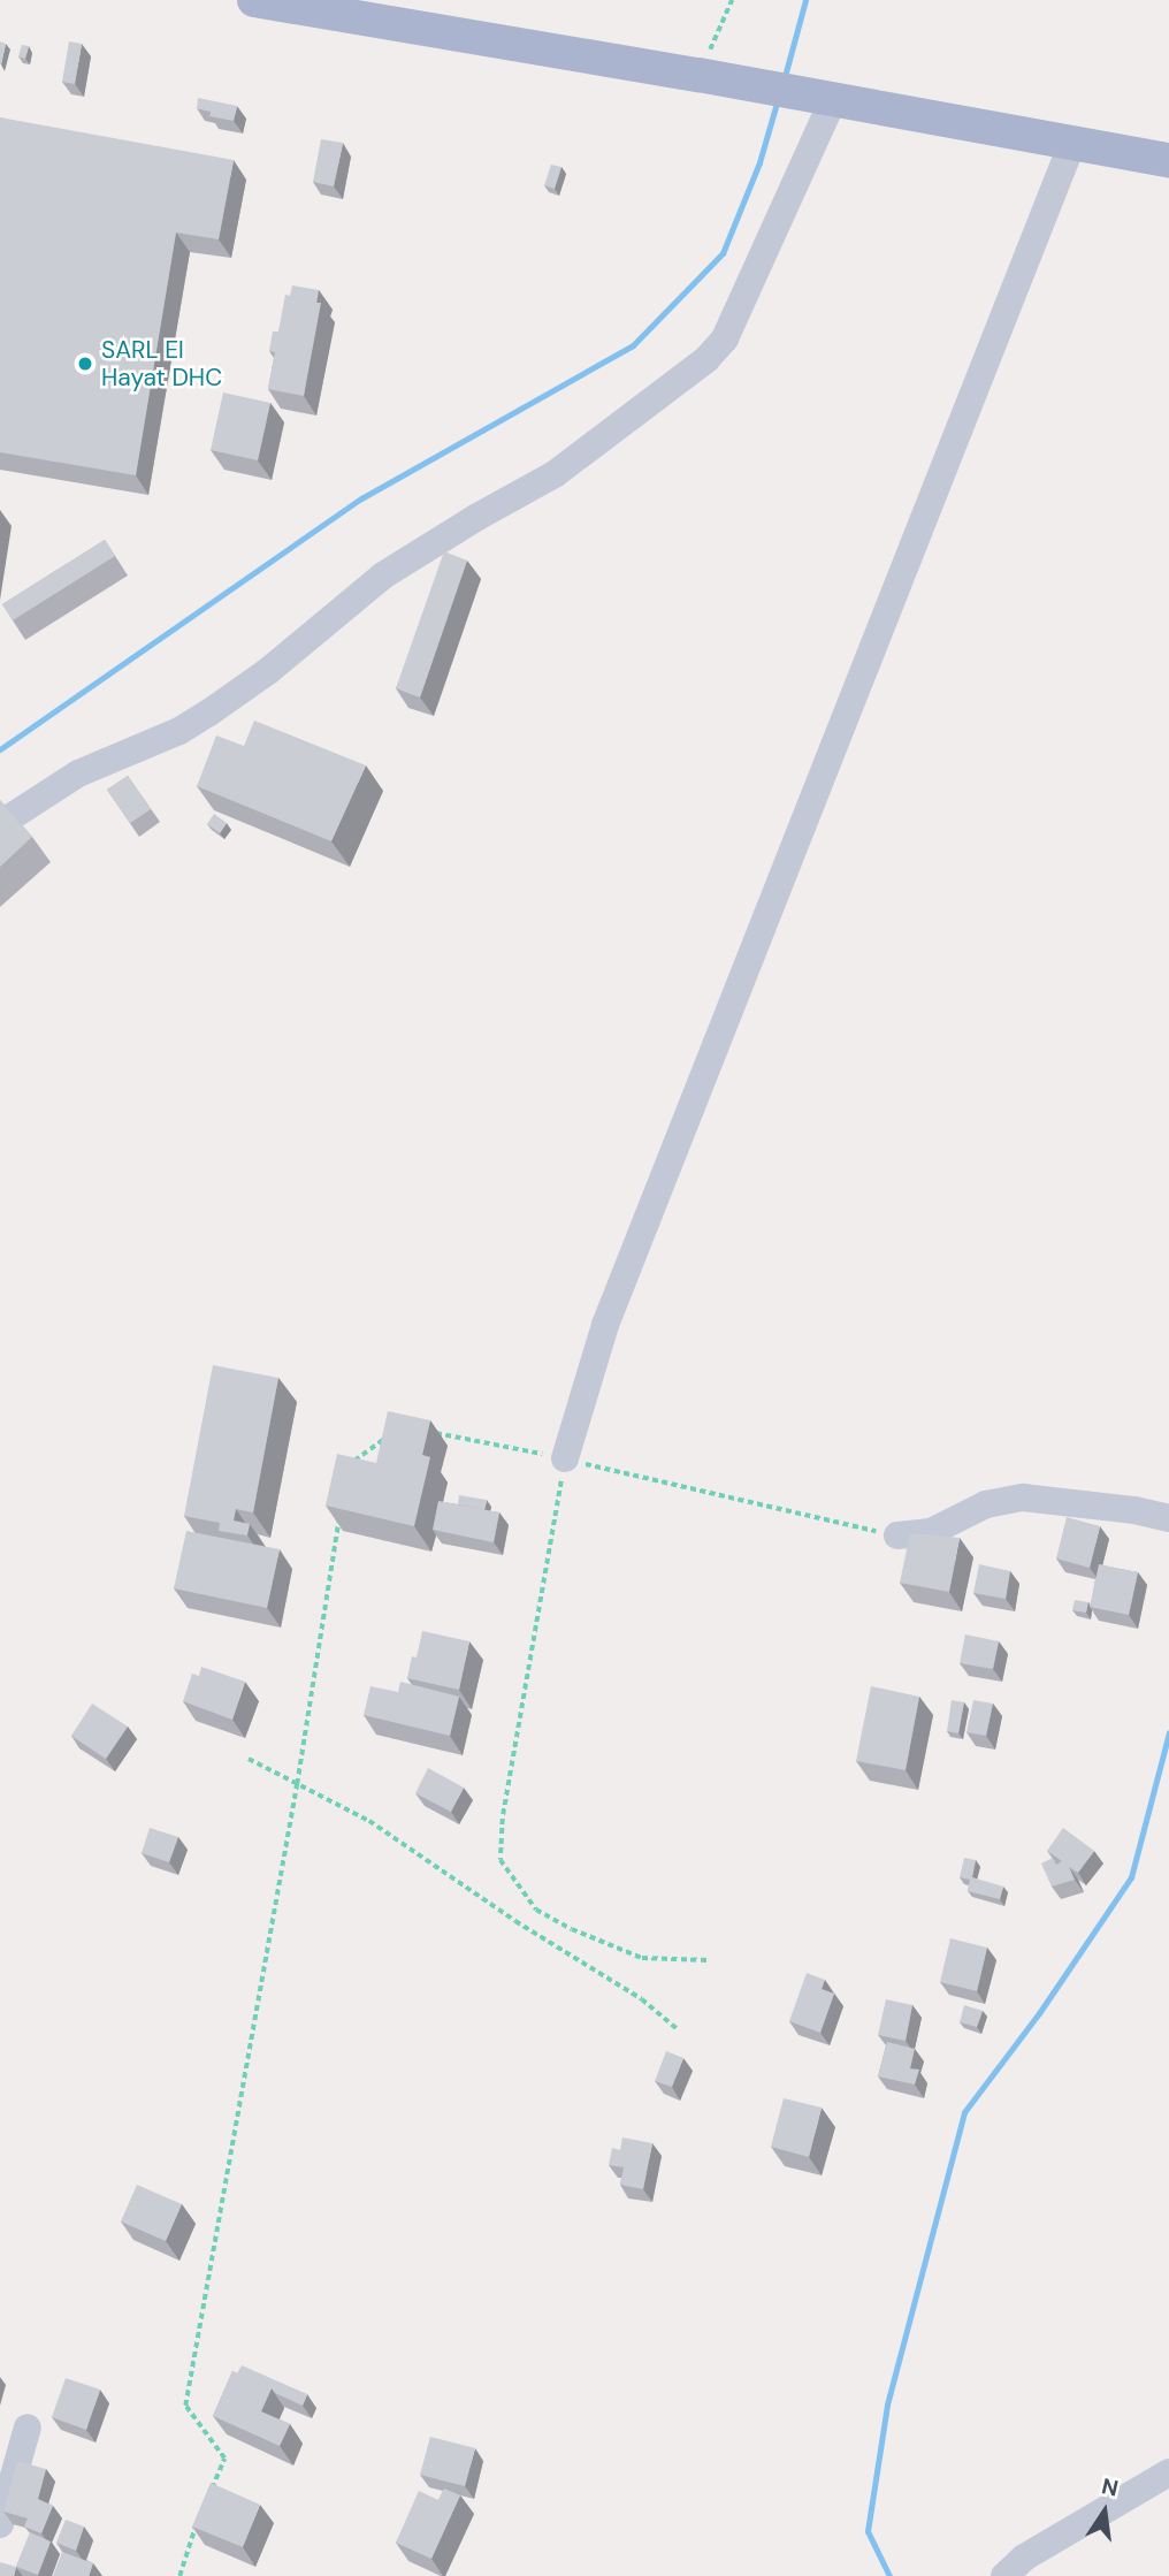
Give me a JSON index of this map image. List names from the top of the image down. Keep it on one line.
{"places":["SARL El Hayat DHC"],"north":"top"}
